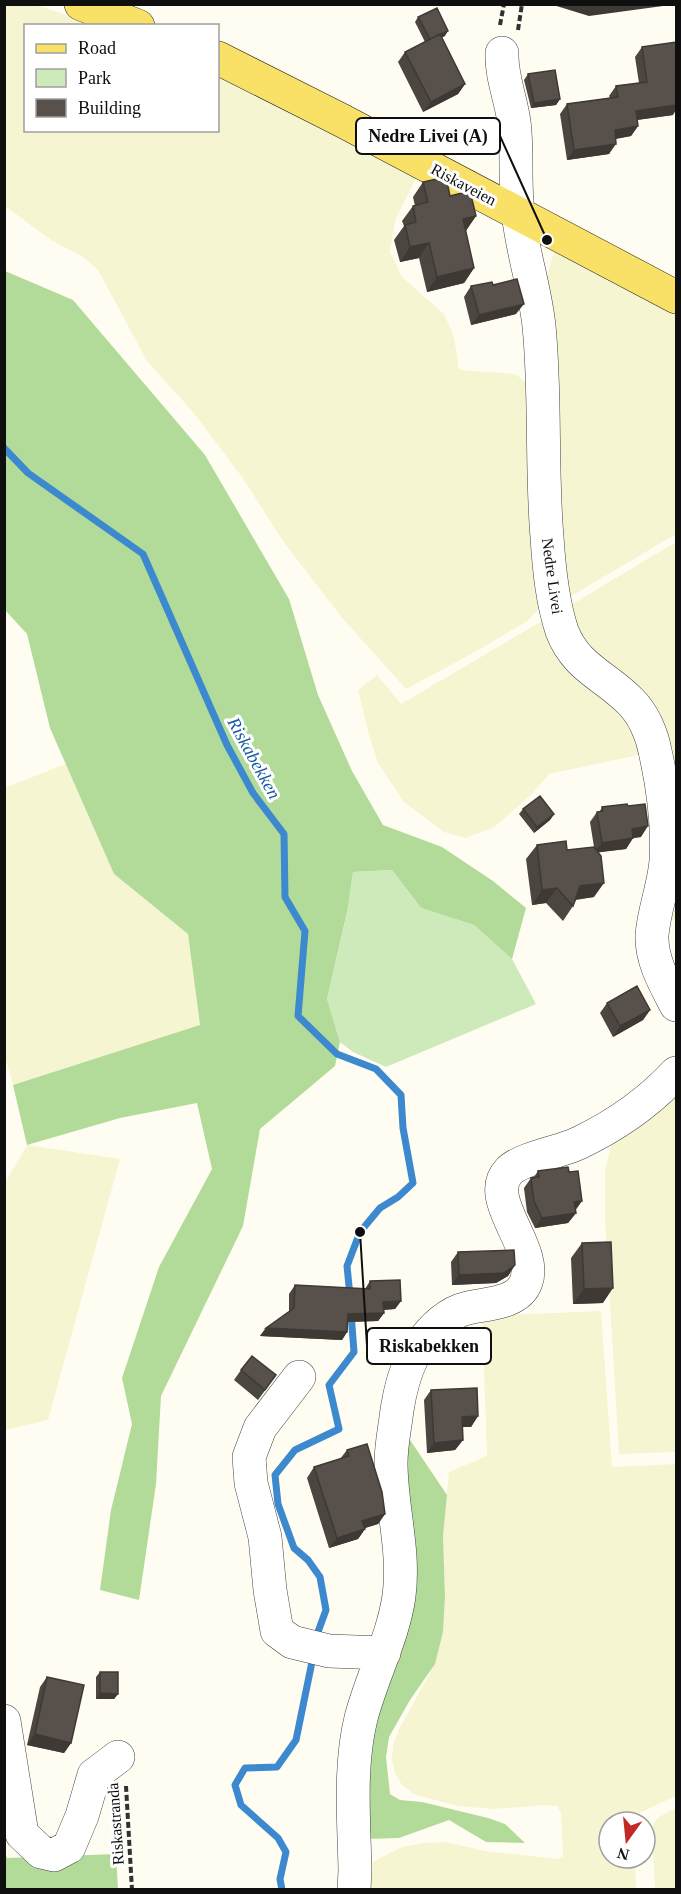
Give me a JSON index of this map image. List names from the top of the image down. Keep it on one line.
{"streets":{"main road":["Riskaveien"],"street":["Nedre Livei"],"path":["Riskastranda"]},"crossings":[["Riskaveien","Nedre Livei"]],"water":["Riskabekken"],"places":["Nedre Livei (A)","Riskabekken"],"legend":["Road","Park","Building"],"north":"bottom"}
